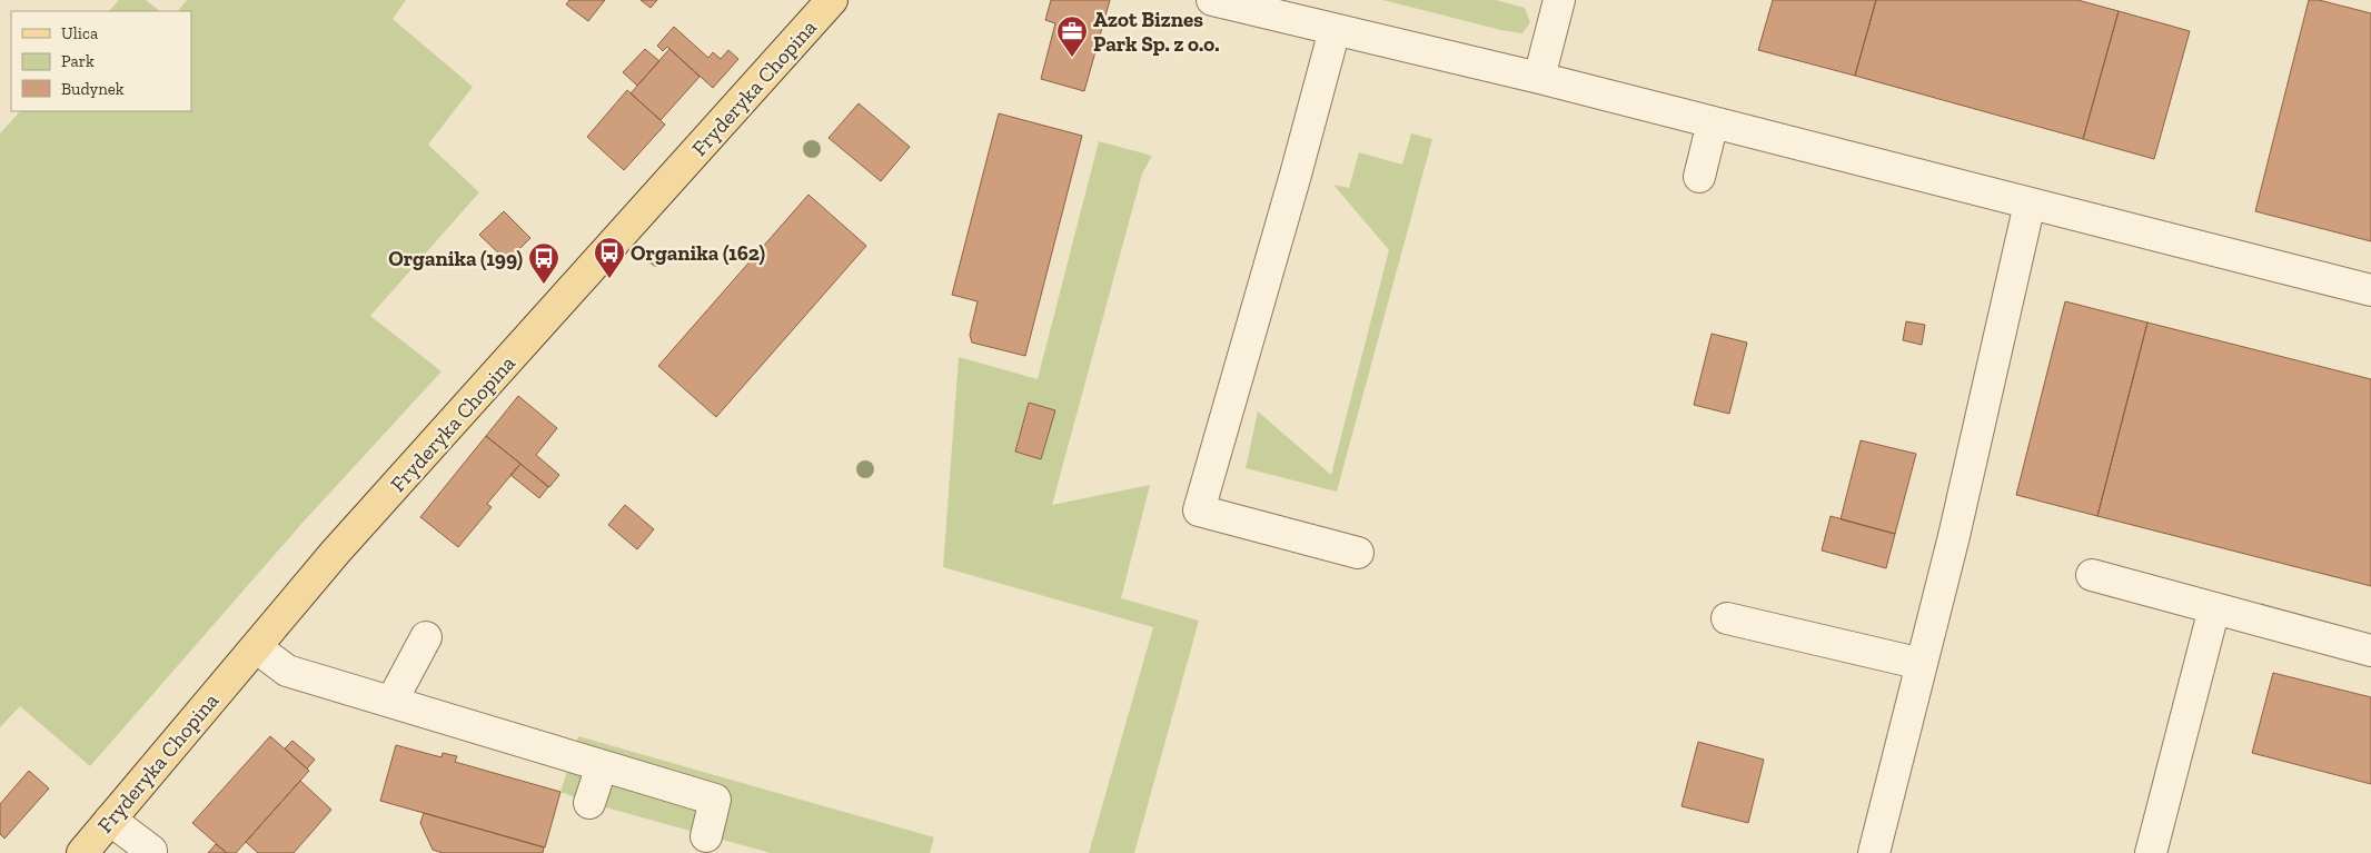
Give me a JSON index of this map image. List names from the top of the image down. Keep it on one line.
{"streets":{"main road":["Fryderyka Chopina"]},"places":{"office":["Azot Biznes Park Sp. z o.o."],"bus stop":["Organika (162)","Organika (199)"]},"legend":["Ulica","Park","Budynek"]}
